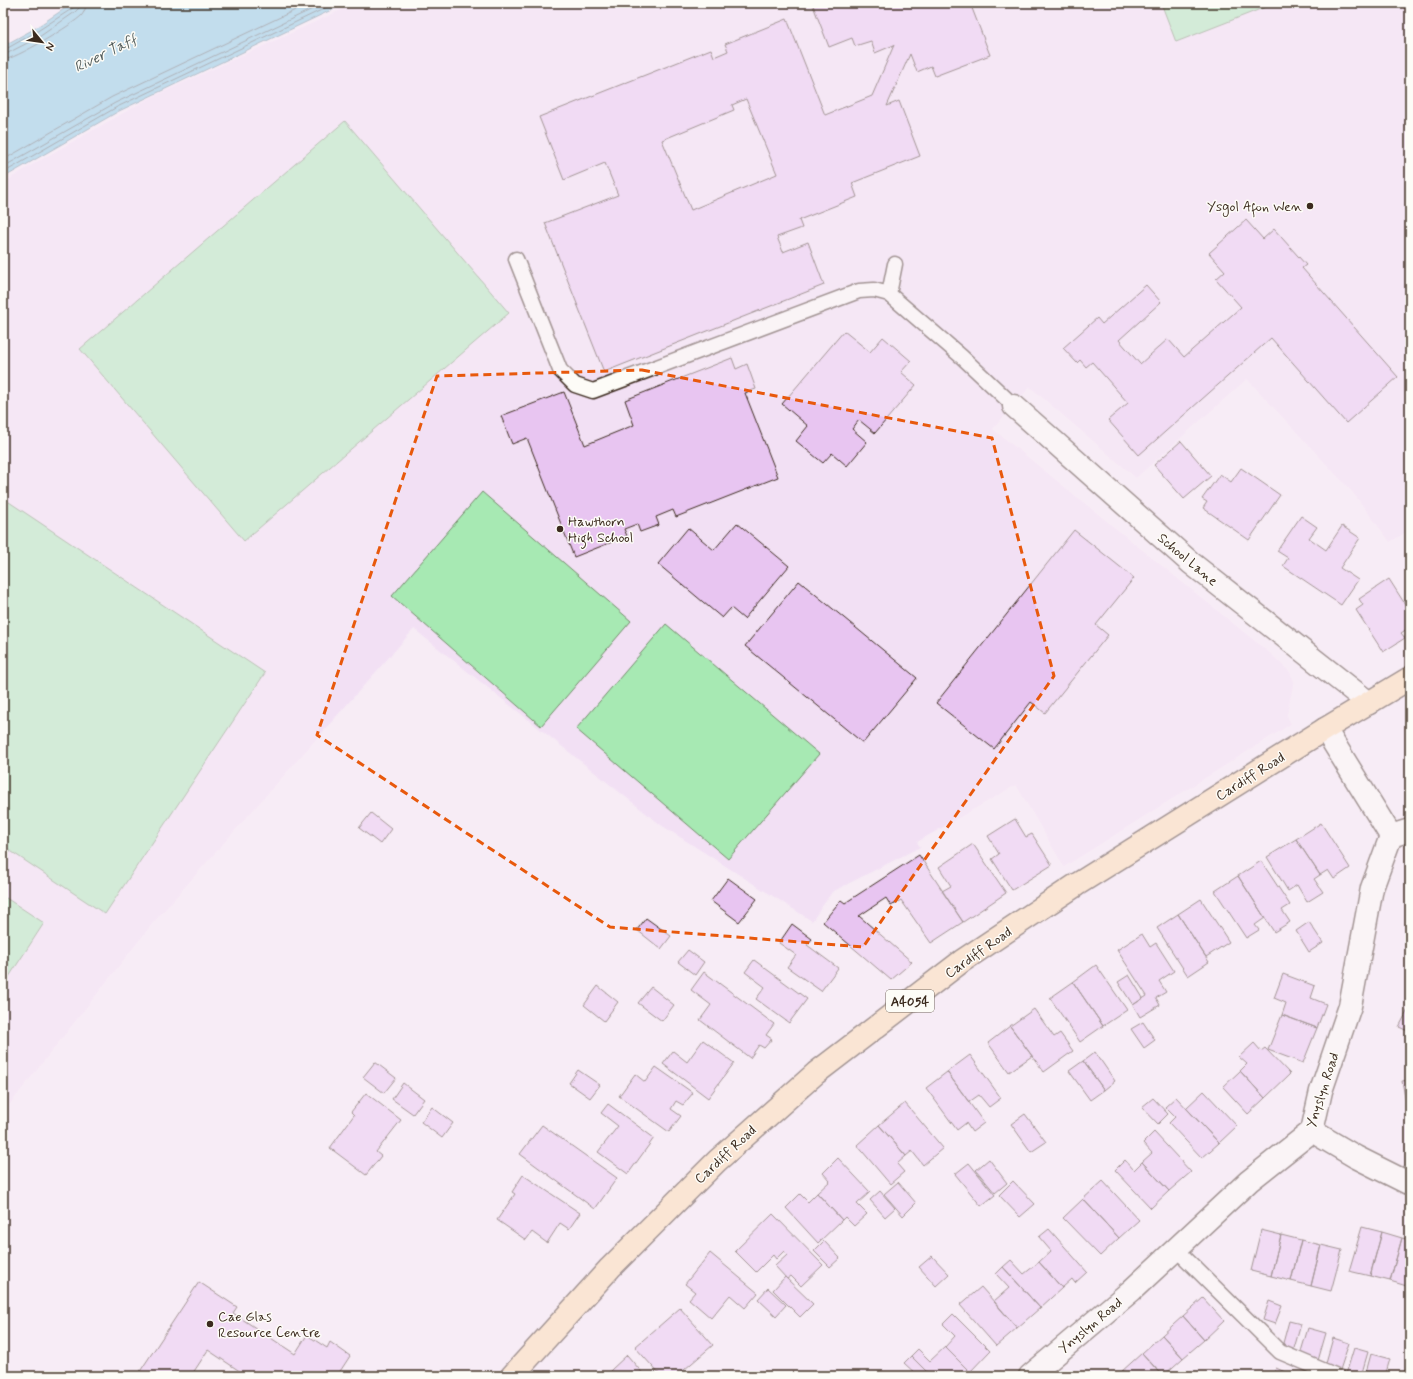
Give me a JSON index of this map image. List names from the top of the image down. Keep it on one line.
{"streets":{"main road":["Cardiff Road","A4054"],"street":["School Lane","Ynyslyn Road"]},"crossings":[["School Lane","Cardiff Road"],["School Lane","A4054"],["Cardiff Road","A4054"],["Cardiff Road","Ynyslyn Road"]],"water":["River Taff"],"places":["Ysgol Afon Wen","Hawthorn High School","Cae Glas Resource Centre"],"north":"bottom right"}
